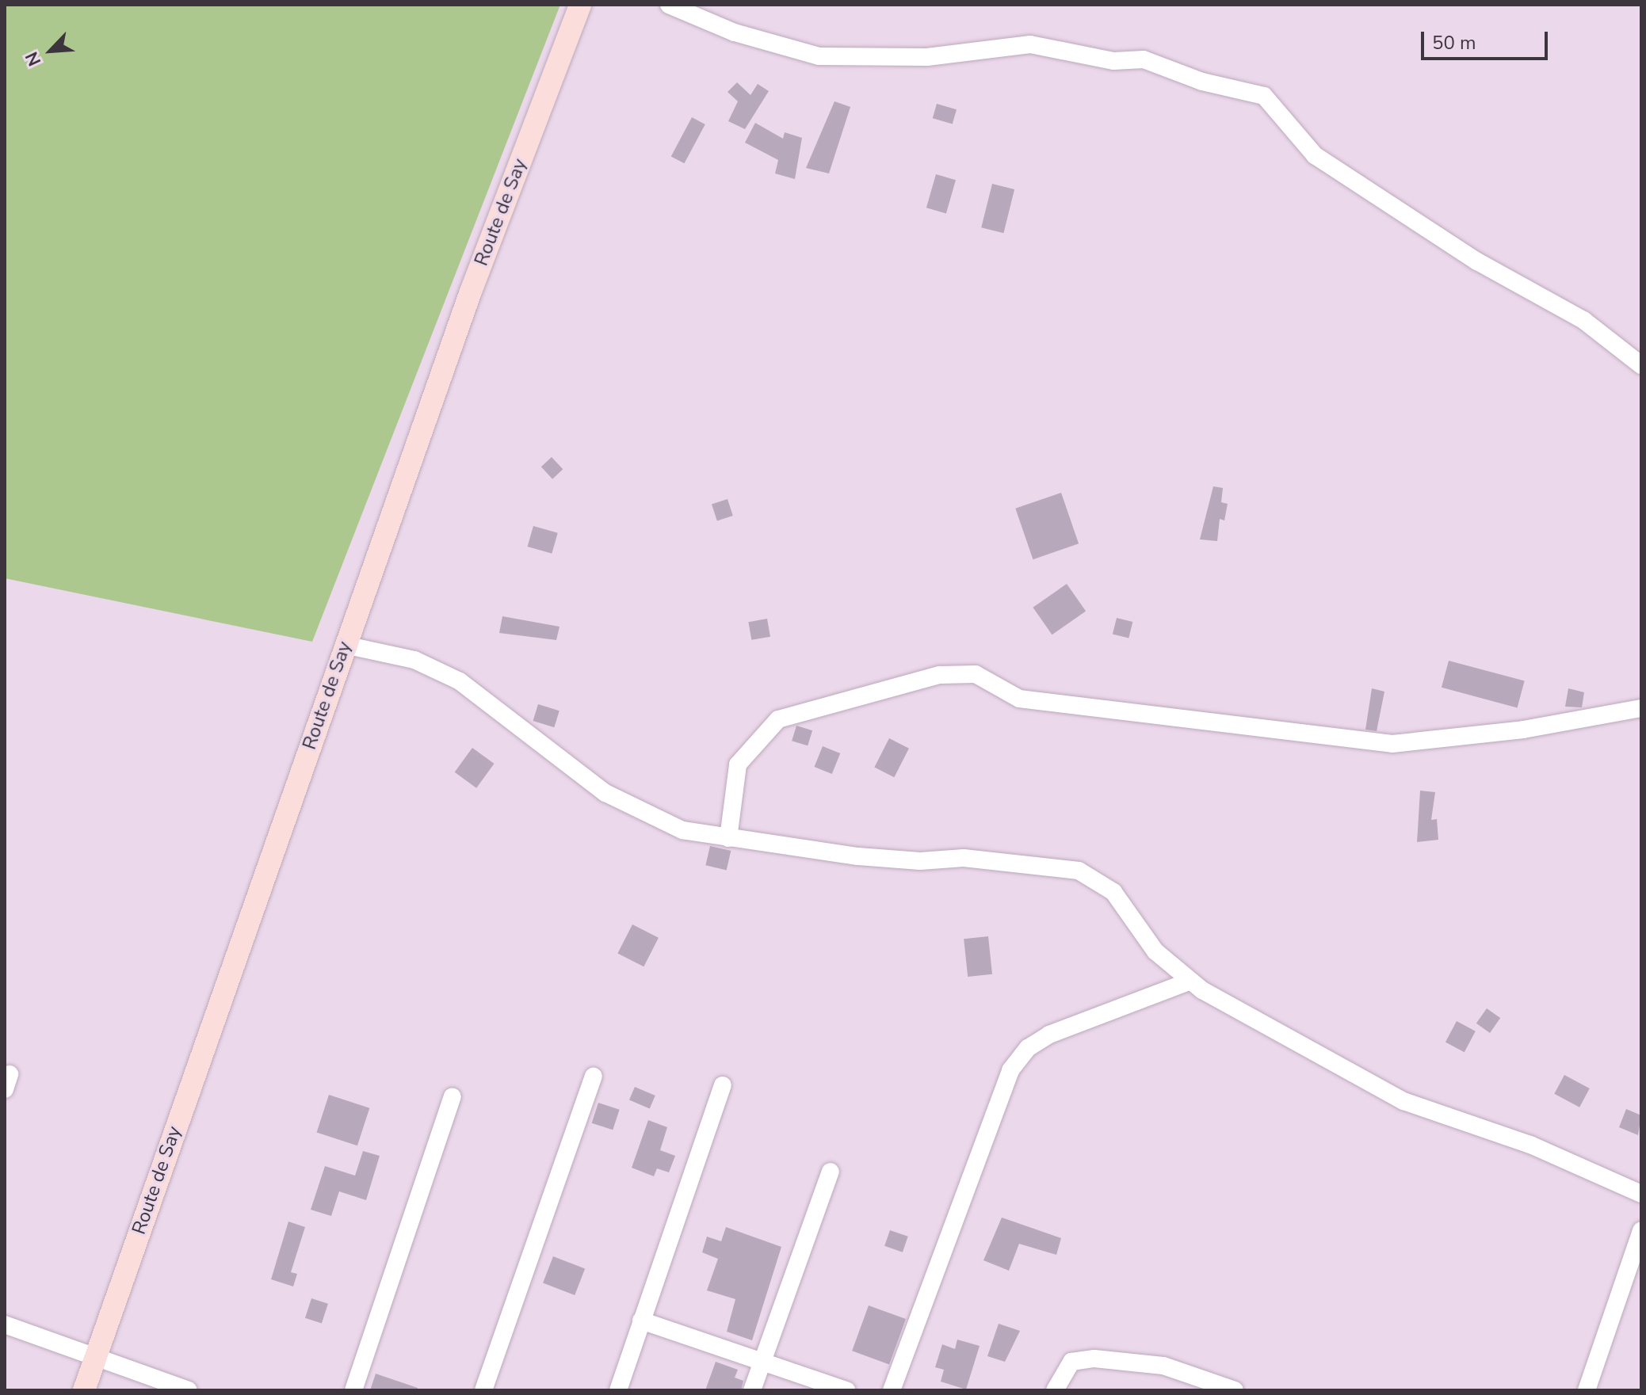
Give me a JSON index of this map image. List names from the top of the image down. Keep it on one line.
{"streets":{"main road":["Route de Say"]},"scale_bar":"50 m","north":"bottom left"}
